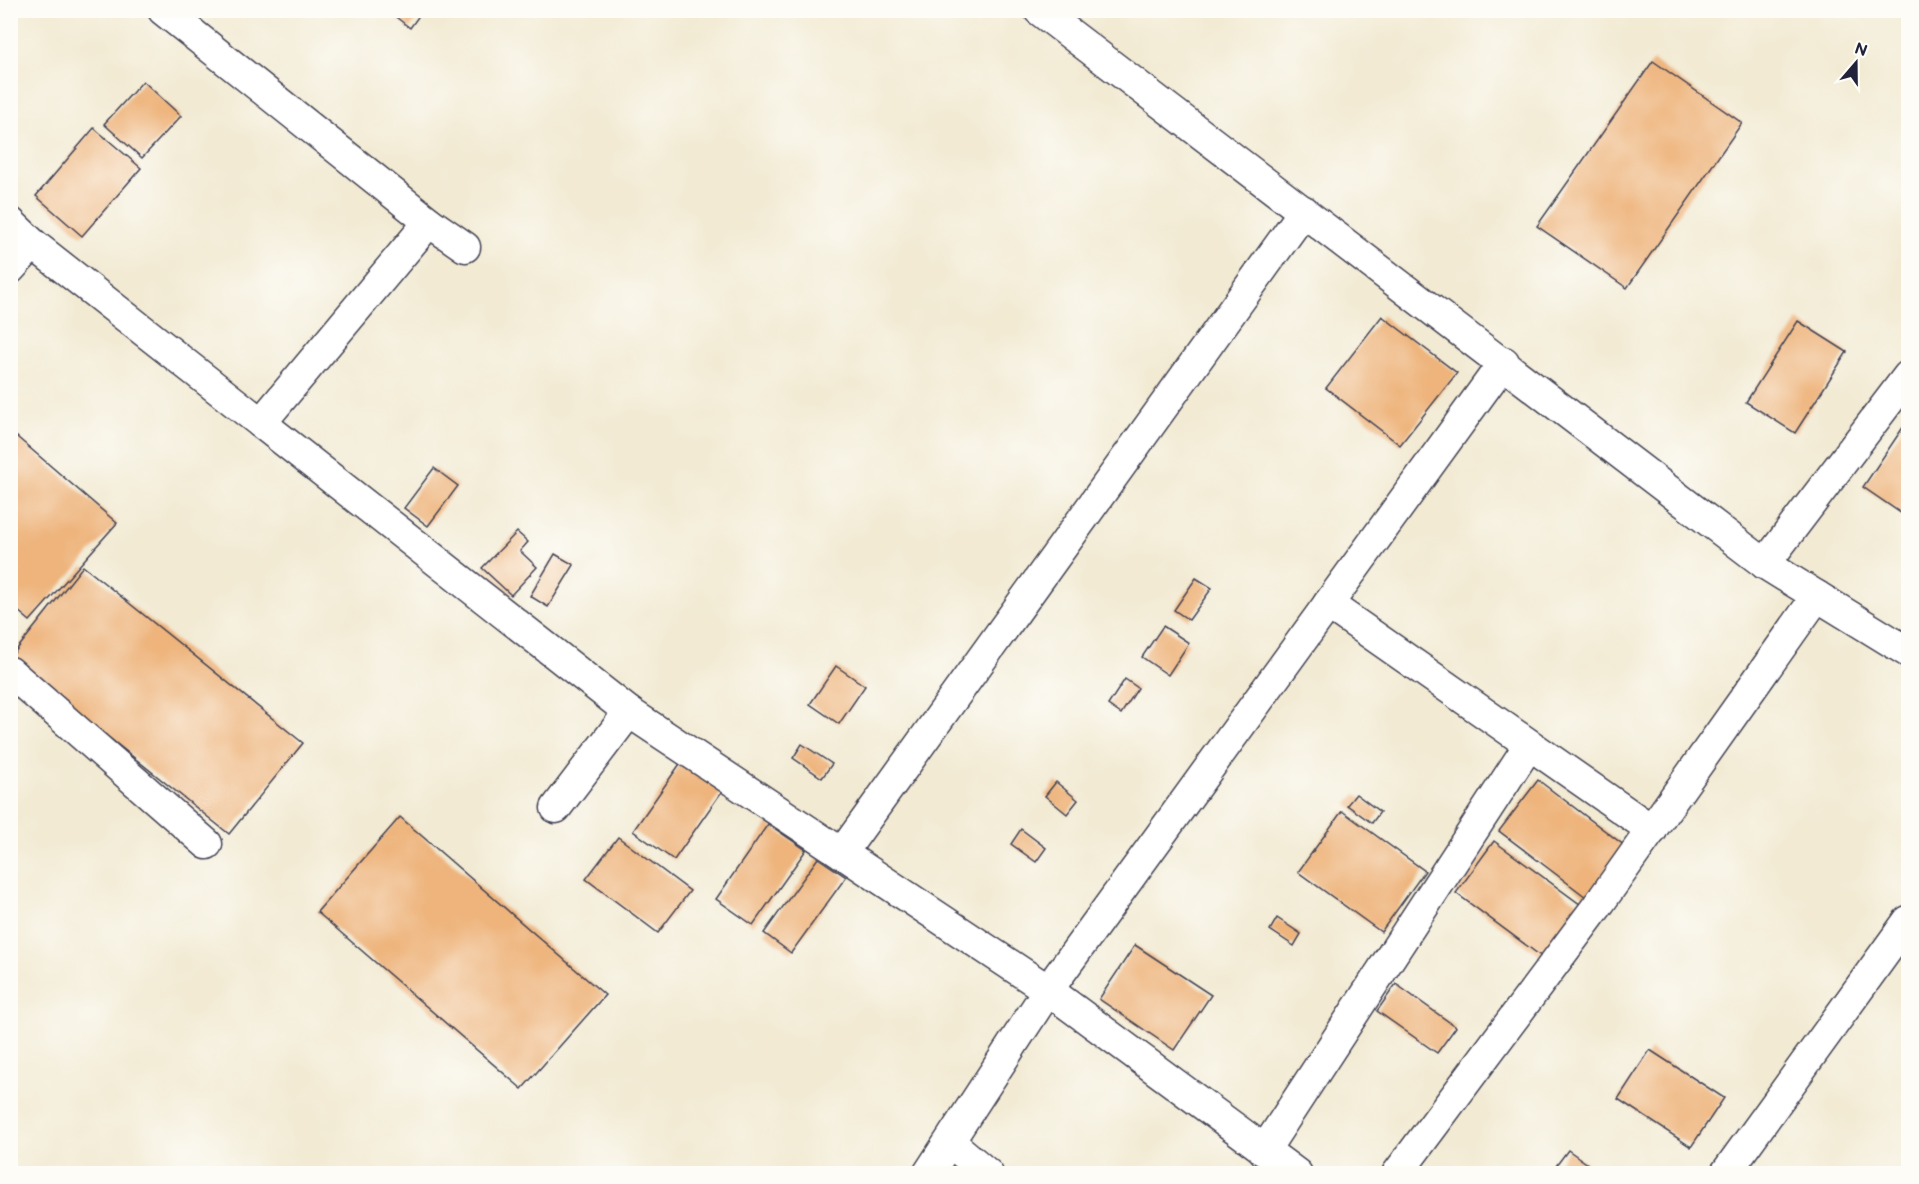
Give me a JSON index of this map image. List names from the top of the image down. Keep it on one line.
{"north":"top"}
